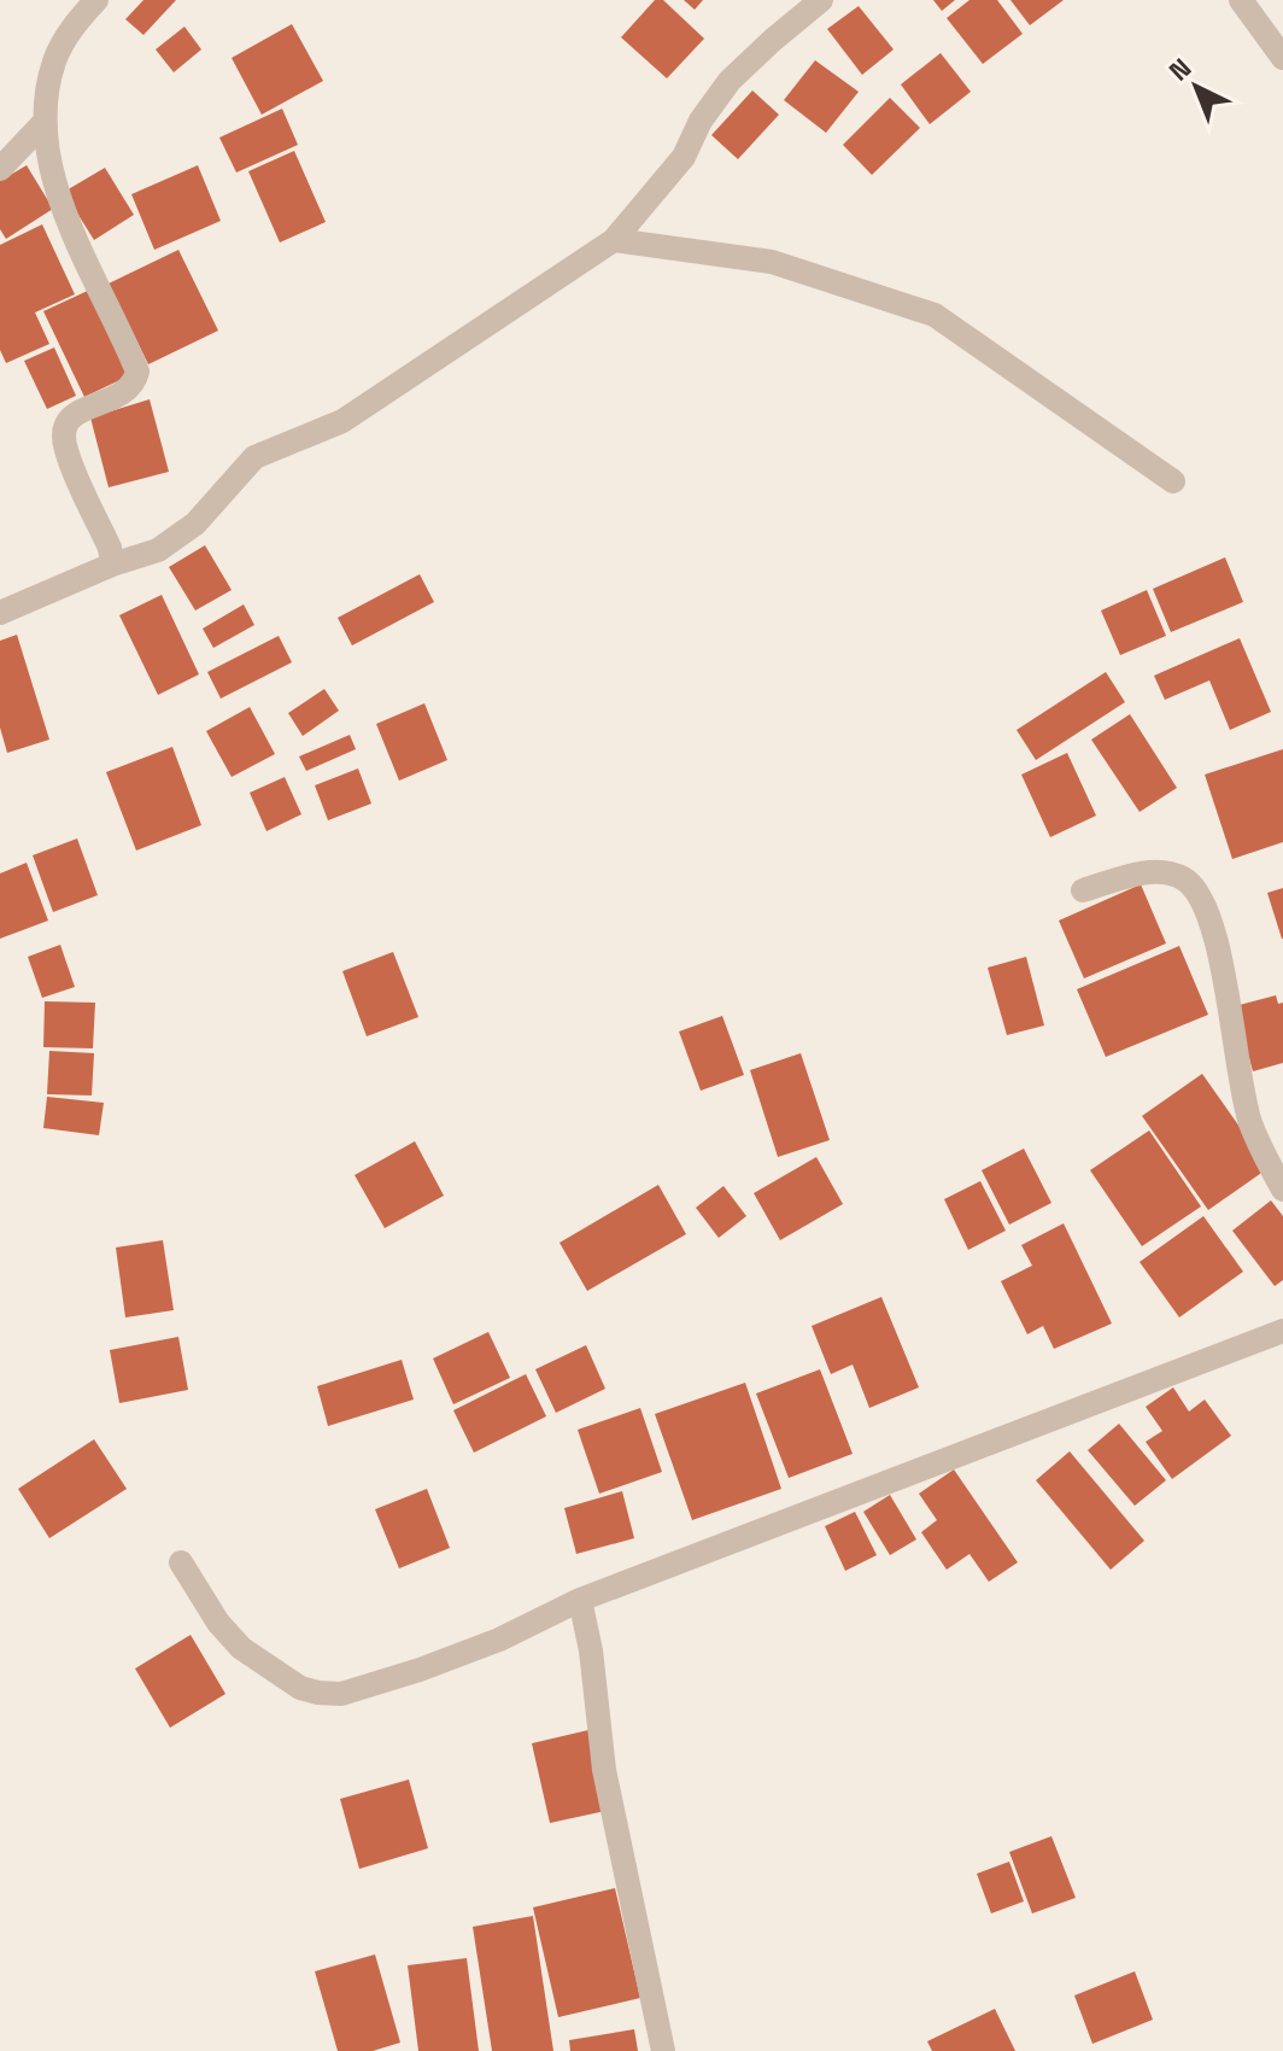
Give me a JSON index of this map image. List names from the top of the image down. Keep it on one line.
{"north":"top left"}
